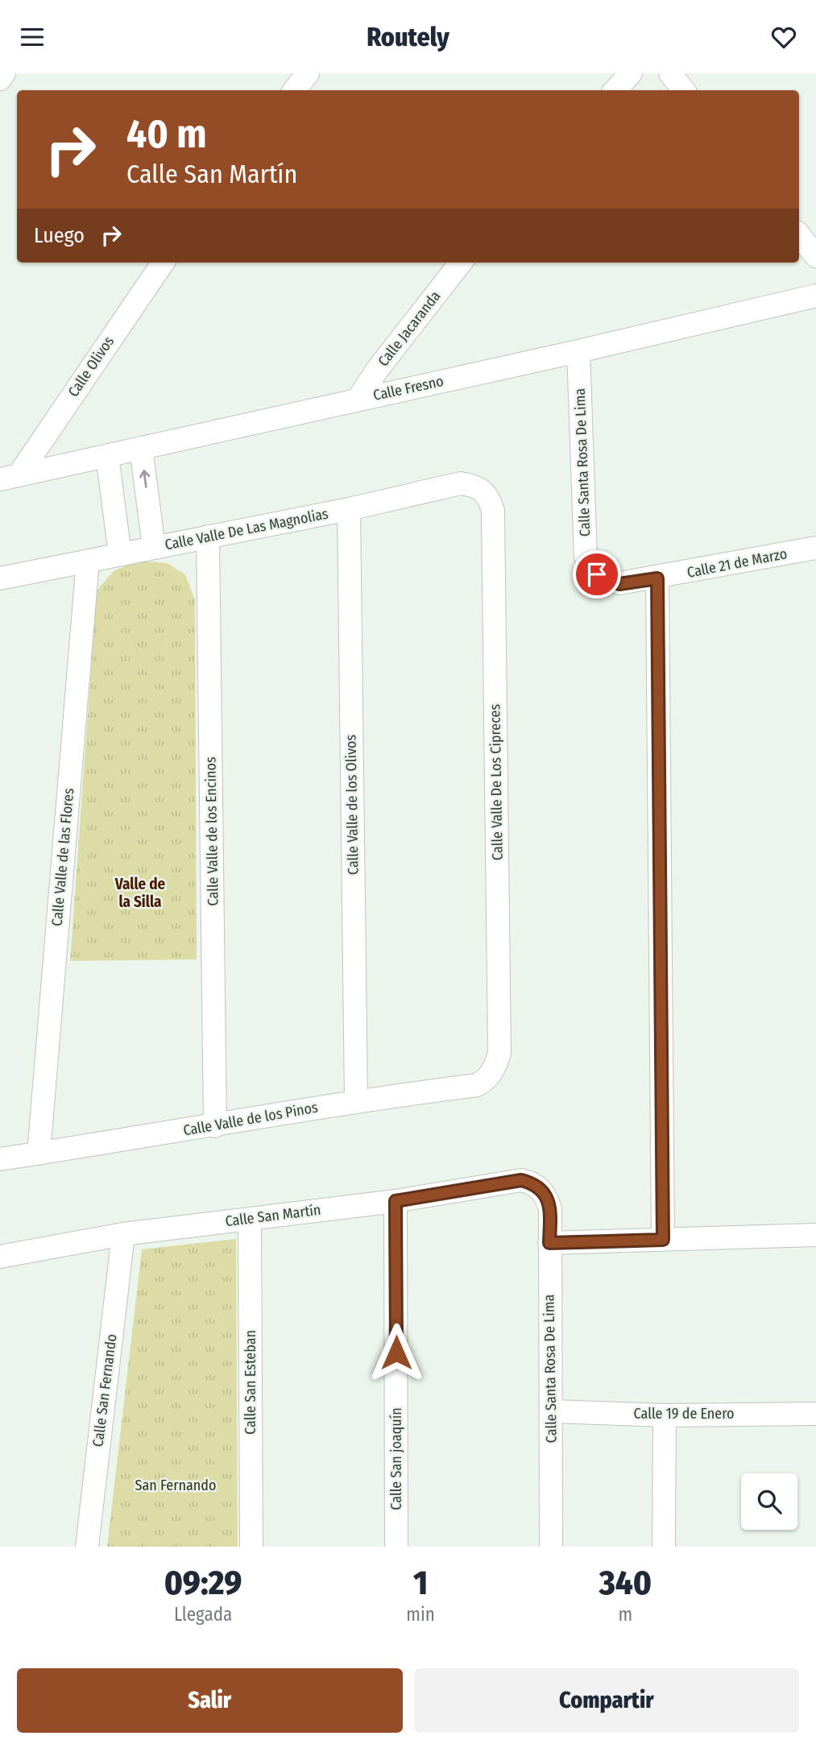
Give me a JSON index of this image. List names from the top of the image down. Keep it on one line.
{"streets":{"street":["Calle Jacaranda","Calle Olivos","Calle Fresno","Calle Santa Rosa De Lima","Calle Valle De Las Magnolias","Calle 21 de Marzo","Calle Valle De Los Cipreces","Calle Valle de los Olivos","Calle Valle de los Encinos","Calle Valle de las Flores","Calle Valle de los Pinos","Calle San Martín","Calle San Esteban","Calle San Fernando","Calle 19 de Enero","Calle San joaquín"]},"crossings":[["Calle Jacaranda","Calle Fresno"],["Calle Olivos","Calle Fresno"],["Calle Fresno","Calle Santa Rosa De Lima"],["Calle Santa Rosa De Lima","Calle 21 de Marzo"],["Calle Santa Rosa De Lima","Calle San Martín"],["Calle Santa Rosa De Lima","Calle 19 de Enero"],["Calle Valle De Las Magnolias","Calle Valle De Los Cipreces"],["Calle Valle De Las Magnolias","Calle Valle de los Olivos"],["Calle Valle De Las Magnolias","Calle Valle de los Encinos"],["Calle Valle De Las Magnolias","Calle Valle de las Flores"],["Calle Valle De Los Cipreces","Calle Valle de los Pinos"],["Calle Valle de los Olivos","Calle Valle de los Pinos"],["Calle Valle de los Encinos","Calle Valle de los Pinos"],["Calle Valle de las Flores","Calle Valle de los Pinos"],["Calle San Martín","Calle San Esteban"],["Calle San Martín","Calle San Fernando"],["Calle San Martín","Calle San joaquín"]],"districts":["Valle de la Silla"],"parks":["San Fernando"],"page":{"header":"Routely","turn":["40 m","Calle San Martín"],"then":"Luego","eta":["09:29","Llegada","1","min","340","m"],"buttons":["Salir","Compartir"]}}
